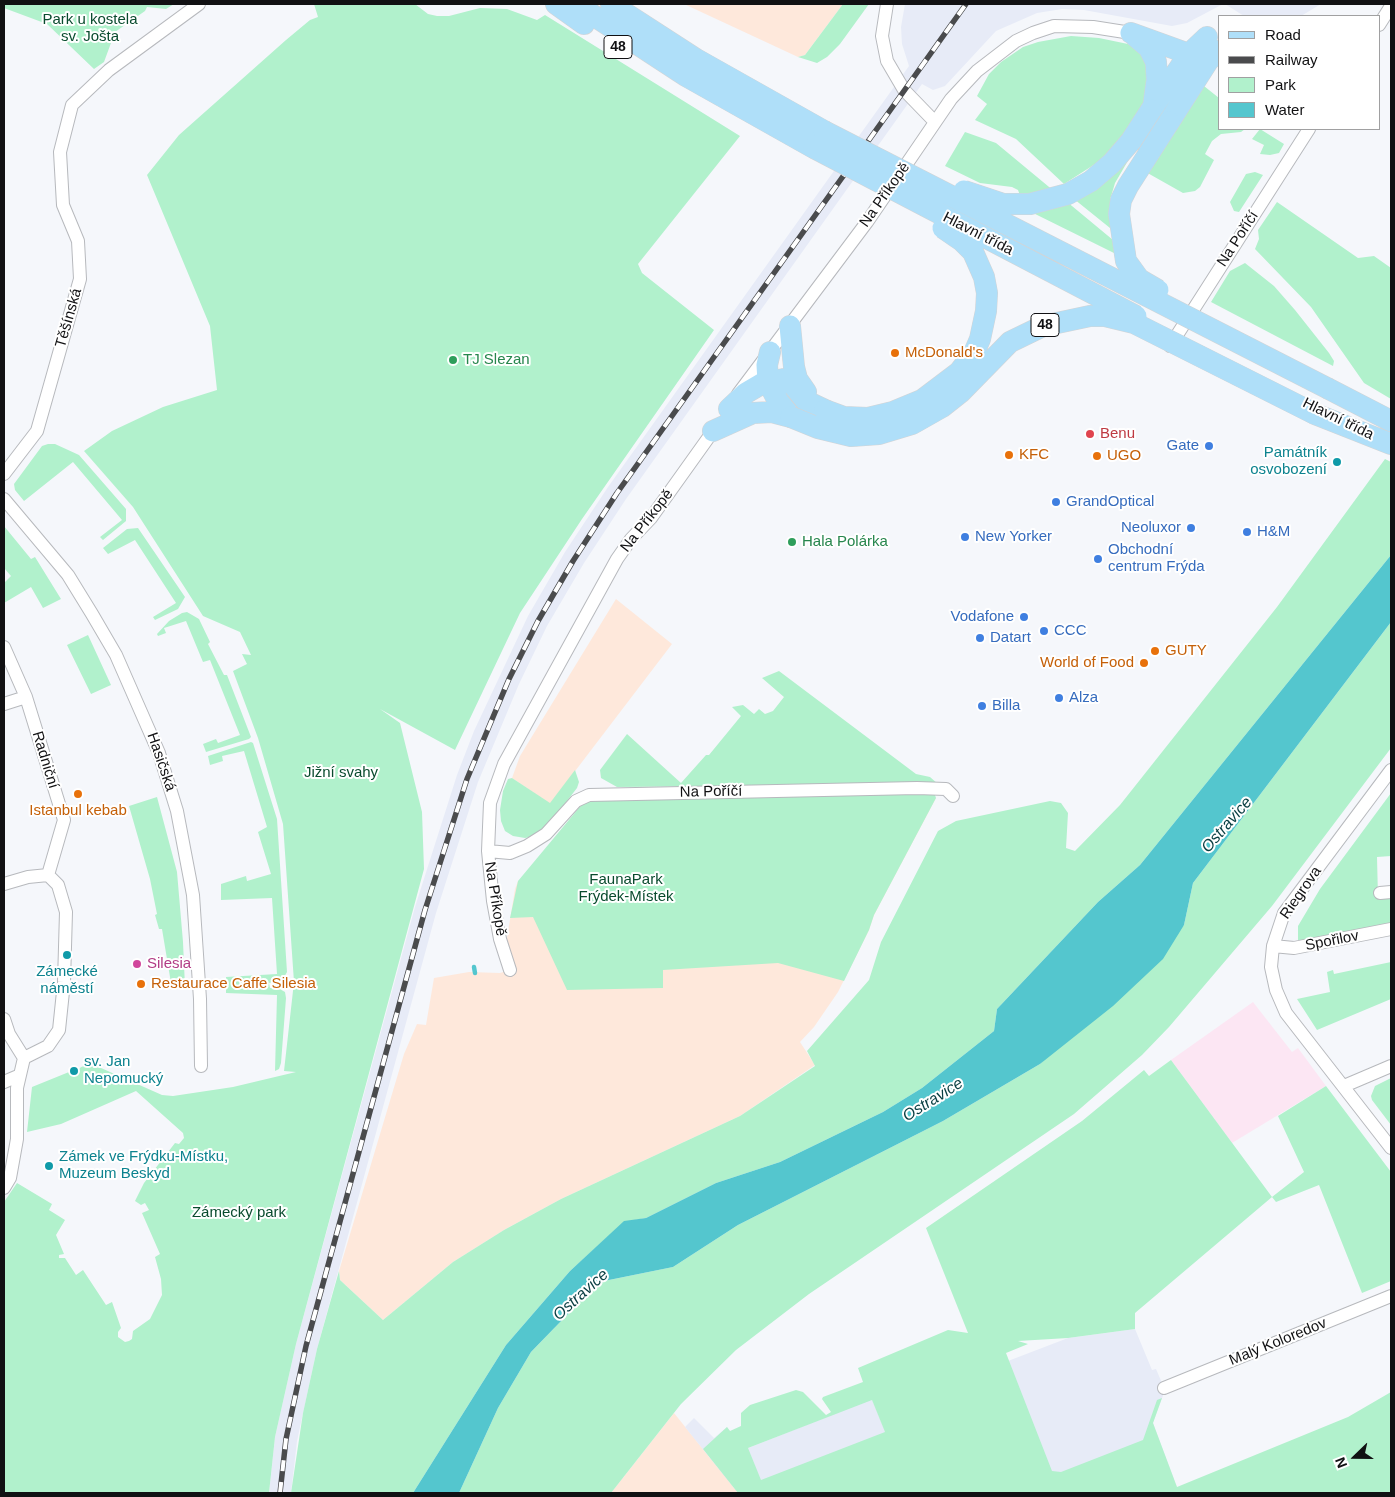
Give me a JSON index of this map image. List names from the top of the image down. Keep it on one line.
{"streets":{"main road":["48","Hlavní třída"],"street":["Na Příkopě","Na Poříčí","Těšínská","Radniční","Hasičská","Riegrova","Spořilov","Malý Koloredov"]},"crossings":[["48","Na Příkopě"],["48","Hlavní třída"],["Na Příkopě","Na Poříčí"],["Riegrova","Spořilov"]],"water":["Ostravice"],"parks":["Park u kostela sv. Jošta","Jižní svahy","FaunaPark Frýdek-Místek","Zámecký park"],"places":["McDonald's","TJ Slezan","Benu","Gate","KFC","UGO","Památník osvobození","GrandOptical","Neoluxor","H&M","New Yorker","Hala Polárka","Obchodní centrum Frýda","Vodafone","CCC","Datart","GUTY","World of Food","Alza","Billa","Istanbul kebab","Zámecké náměstí","Silesia","Restaurace Caffe Silesia","sv. Jan Nepomucký","Zámek ve Frýdku-Místku, Muzeum Beskyd"],"legend":["Road","Railway","Park","Water"],"north":"left"}
